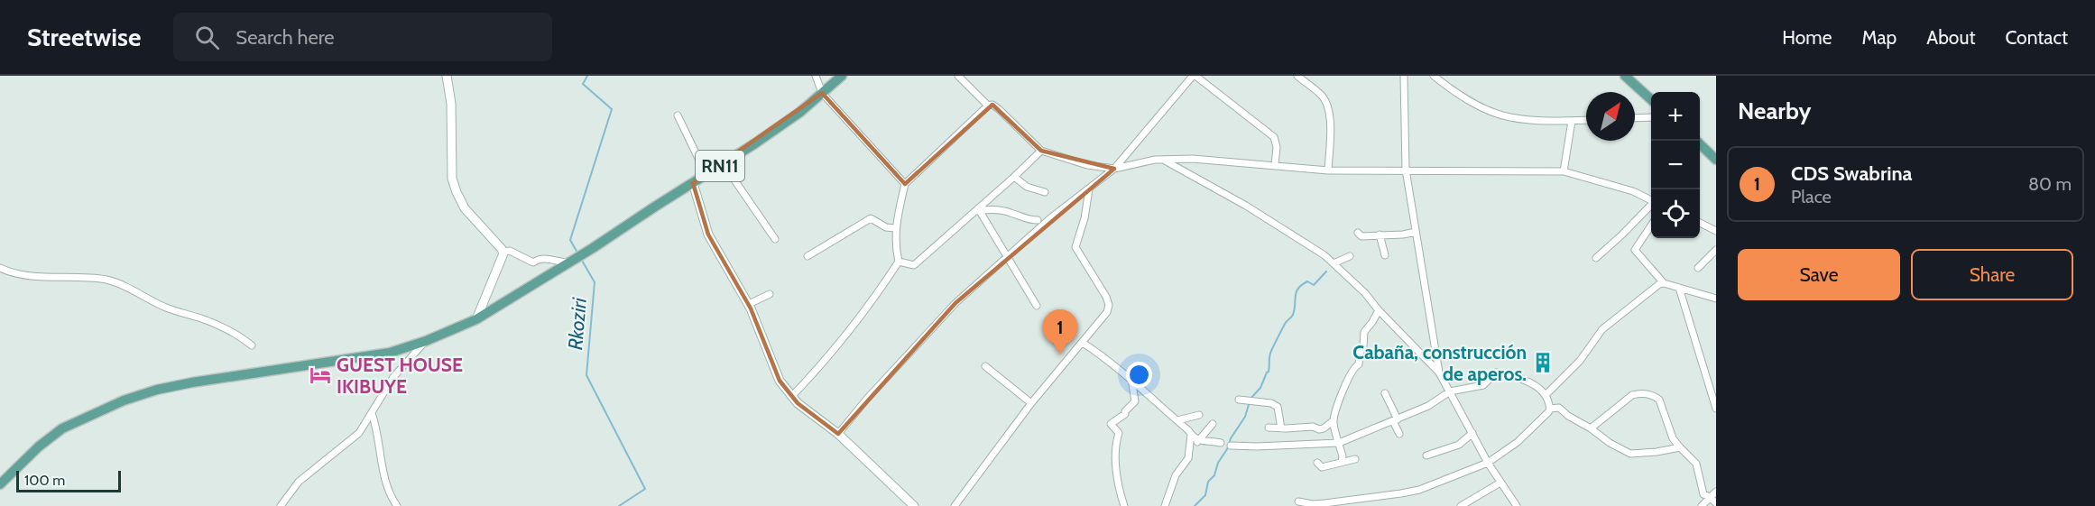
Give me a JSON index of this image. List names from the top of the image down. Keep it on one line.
{"streets":{"main road":["RN11"]},"water":["Rkoziri"],"places":{"building":["Cabaña, construcción de aperos."],"hotel":["GUEST HOUSE IKIBUYE"]},"scale_bar":"100 m","north":"top right","page":{"header":"Streetwise","search":"Search here","nav":["Home","Map","About","Contact"],"heading":"Nearby","map_buttons":["+","−"],"list":[{"mark":"1","name":"CDS Swabrina","note":"Place","value":"80 m"}],"buttons":["Save","Share"],"pins":"1","scale":"100 m"}}
